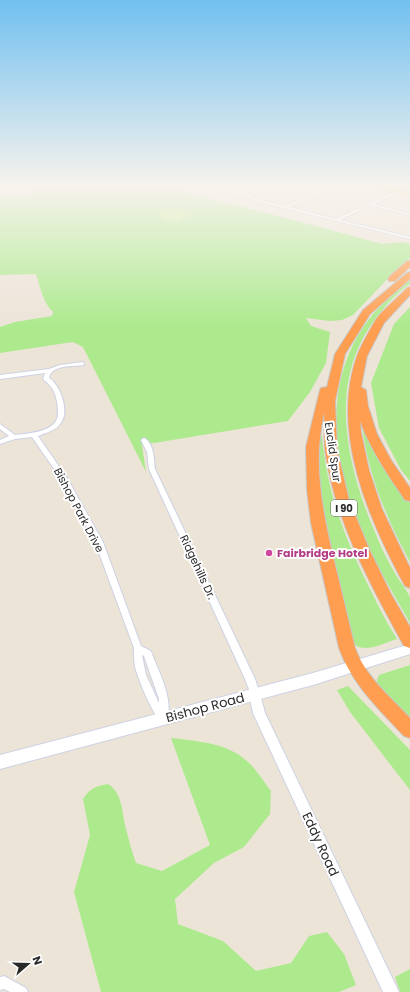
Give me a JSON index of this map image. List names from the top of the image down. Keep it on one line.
{"streets":{"highway":["Euclid Spur","I 90"],"main road":["Bishop Road"],"street":["Bishop Park Drive","Ridgehills Dr.","Eddy Road"]},"crossings":[["Bishop Park Drive","Bishop Road"],["Ridgehills Dr.","Bishop Road"],["Ridgehills Dr.","Eddy Road"],["Bishop Road","Eddy Road"]],"places":["Fairbridge Hotel"],"north":"right"}
